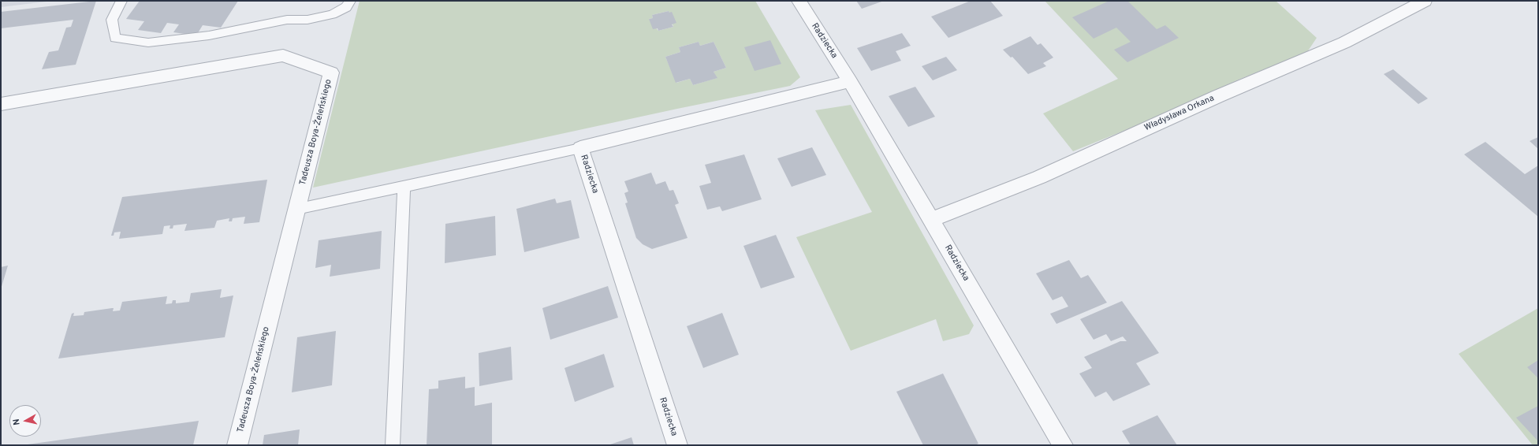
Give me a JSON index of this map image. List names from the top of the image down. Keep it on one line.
{"streets":{"street":["Radziecka","Władysława Orkana","Tadeusza Boya-Żeleńskiego"]},"crossings":[["Radziecka","Władysława Orkana"]],"north":"left"}
